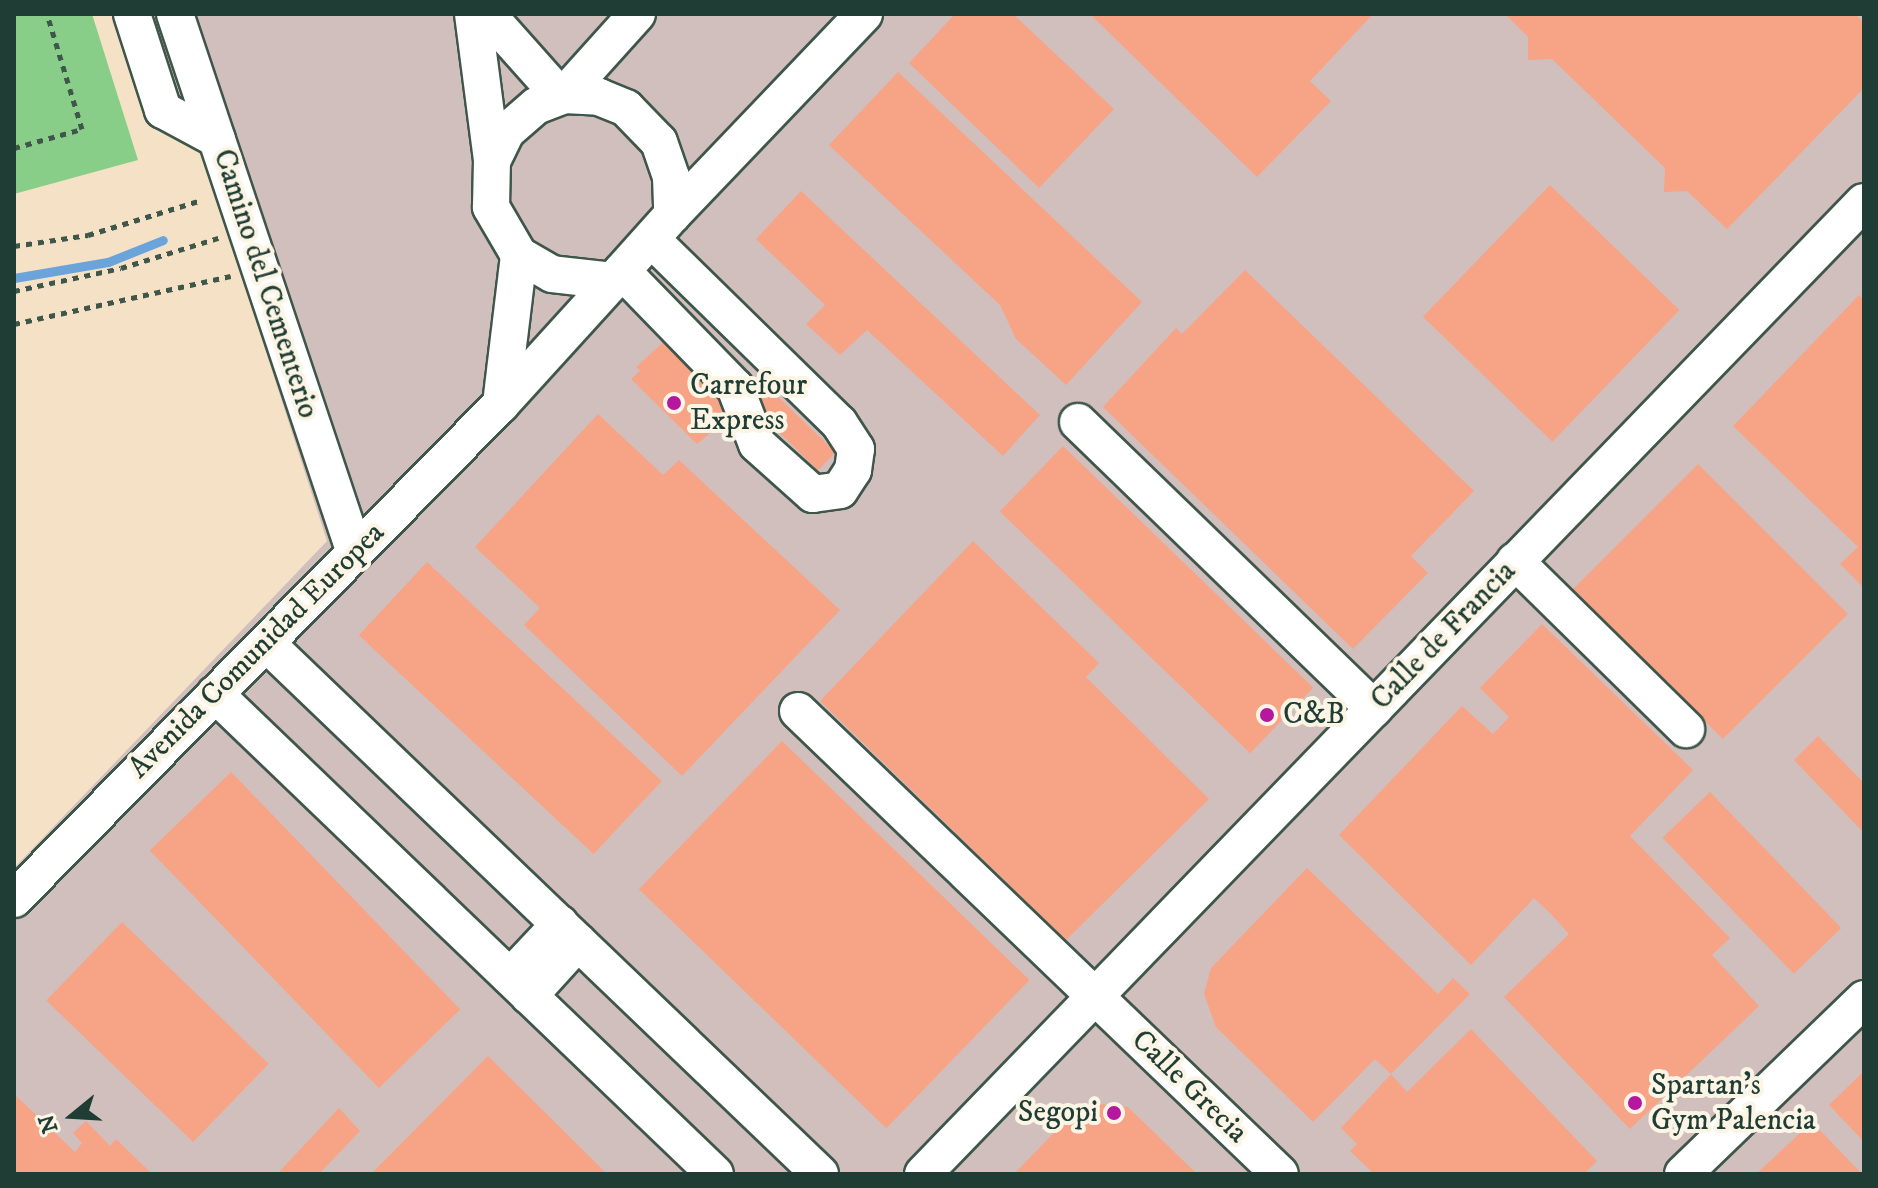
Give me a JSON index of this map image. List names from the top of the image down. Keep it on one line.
{"streets":{"street":["Camino del Cementerio","Calle de Francia","Avenida Comunidad Europea","Calle Grecia"]},"crossings":[["Camino del Cementerio","Avenida Comunidad Europea"],["Calle de Francia","Calle Grecia"]],"places":["Carrefour Express","C&B","Spartan's Gym Palencia","Segopi"],"north":"left"}
